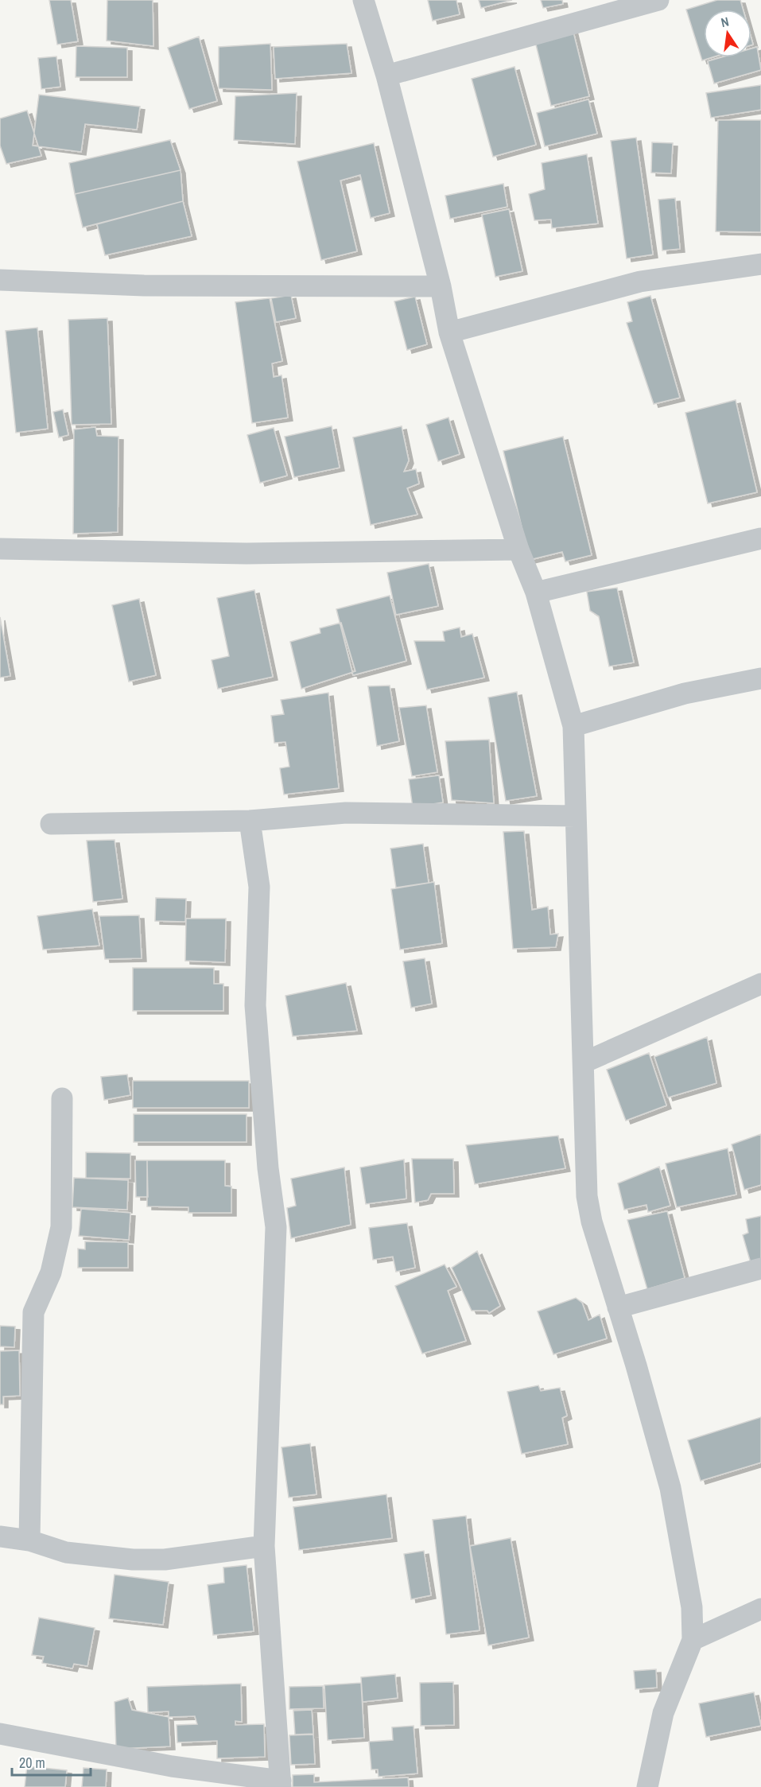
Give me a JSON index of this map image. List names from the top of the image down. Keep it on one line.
{"scale_bar":"20 m","north":"top"}
